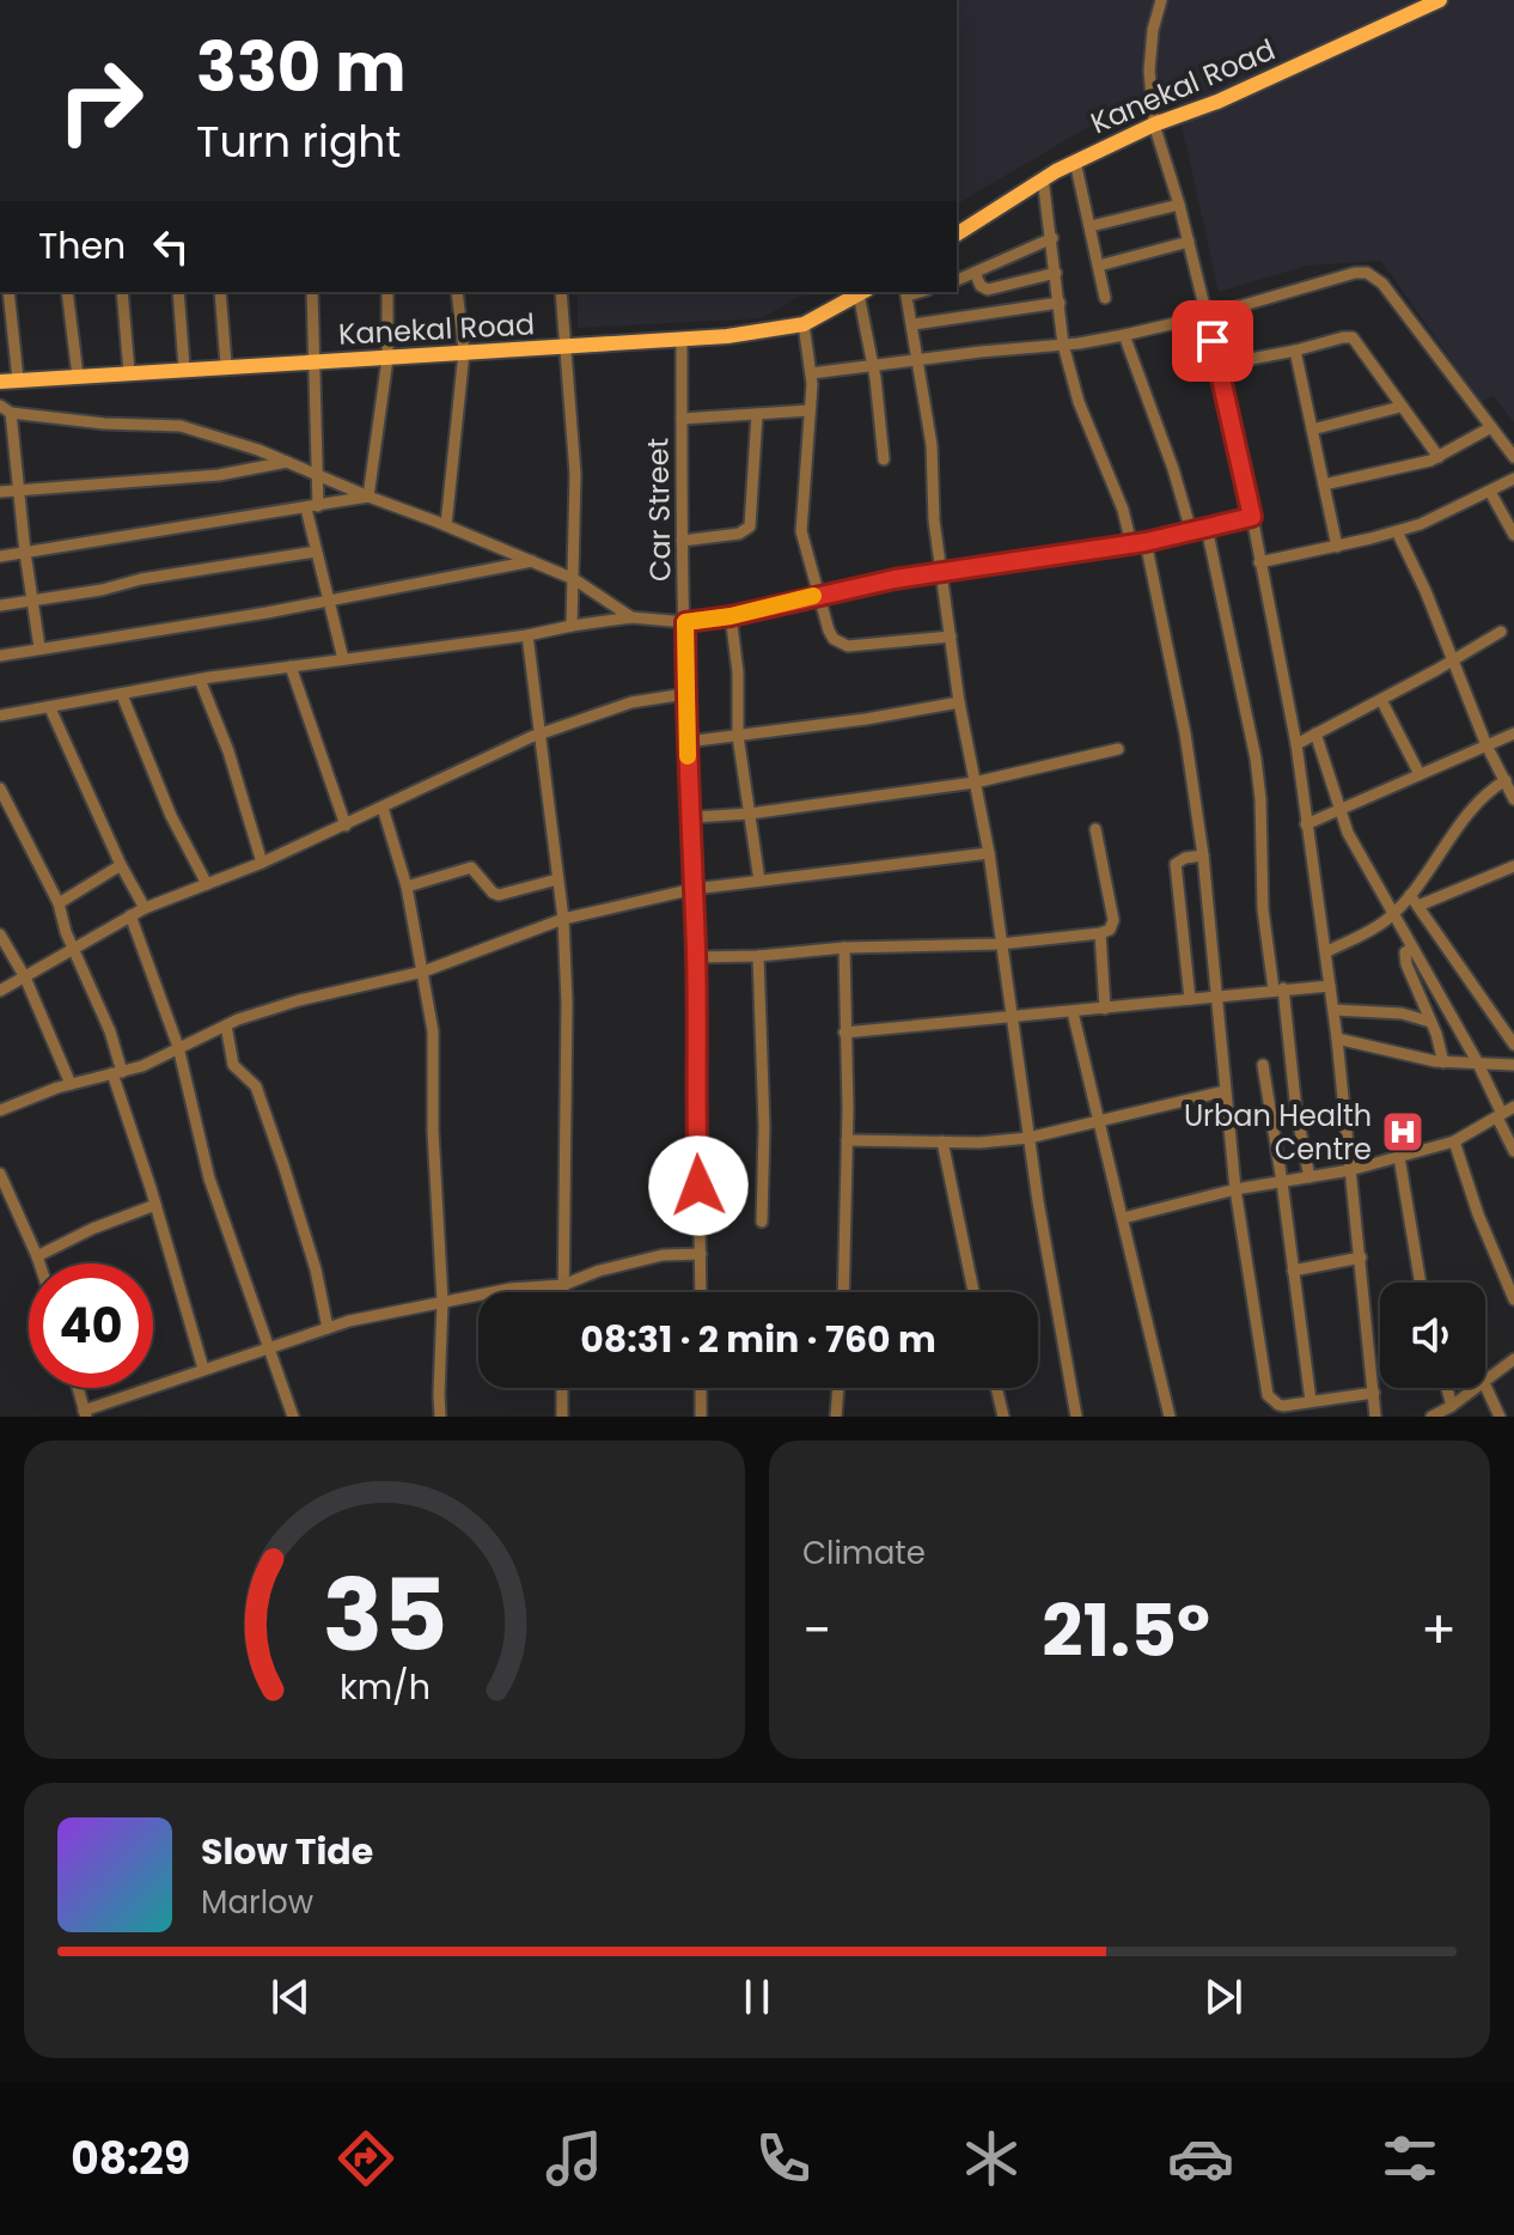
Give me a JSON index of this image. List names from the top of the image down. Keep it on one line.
{"streets":{"main road":["Kanekal Road"],"street":["Car Street"]},"crossings":[["Kanekal Road","Car Street"]],"places":{"hospital":["Urban Health Centre"]},"page":{"turn":["330 m","Turn right"],"then":"Then","limit":"40","trip":"08:31 · 2 min · 760 m","tile":"Climate","heat":["−","21.5°","+"],"song":["Slow Tide","Marlow"],"tabs":"08:29","gauge":["35","km/h"]}}
